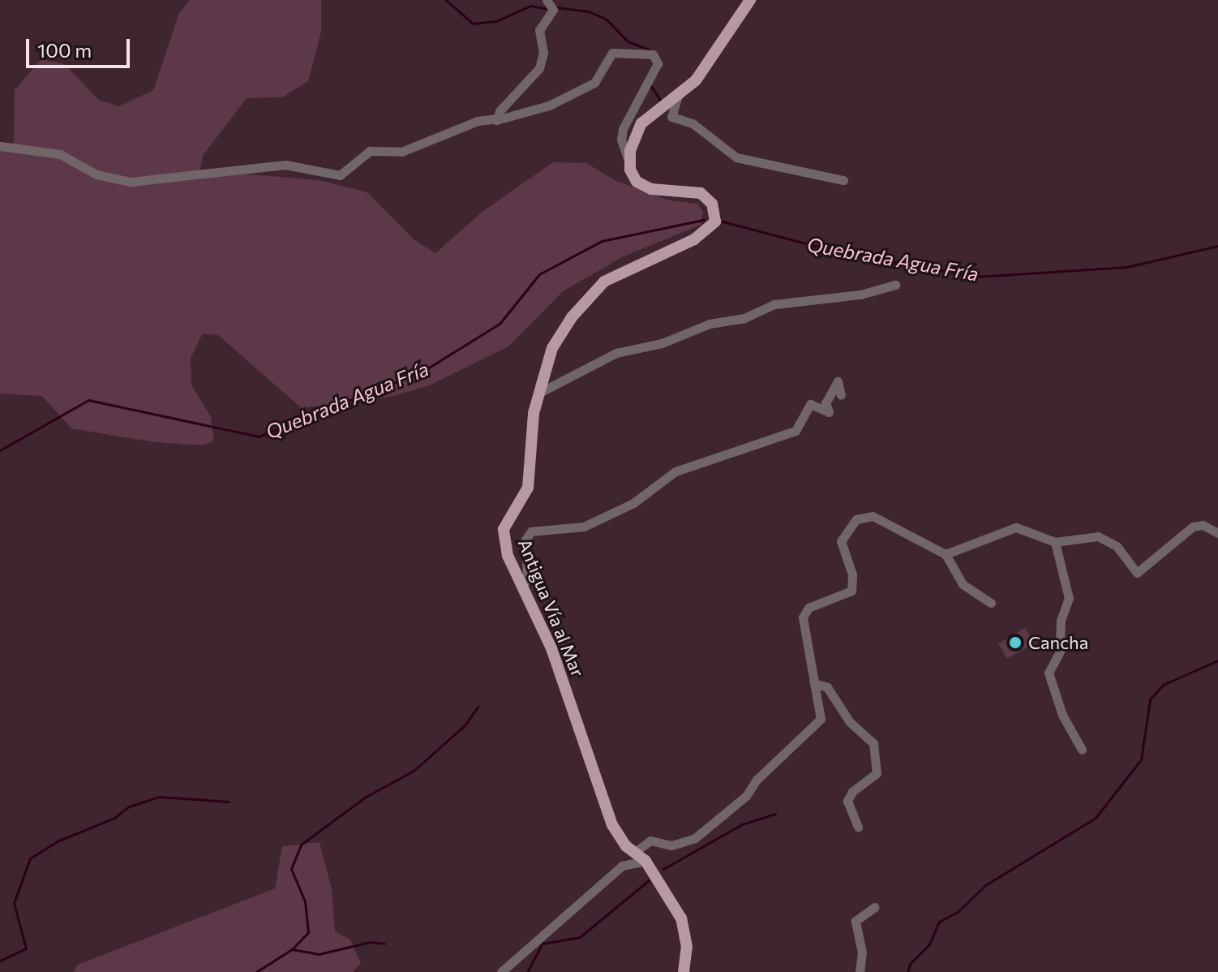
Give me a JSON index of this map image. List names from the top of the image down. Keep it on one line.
{"streets":{"main road":["Antigua Vía al Mar"]},"water":["Quebrada Agua Fría"],"places":["Cancha"],"scale_bar":"100 m"}
